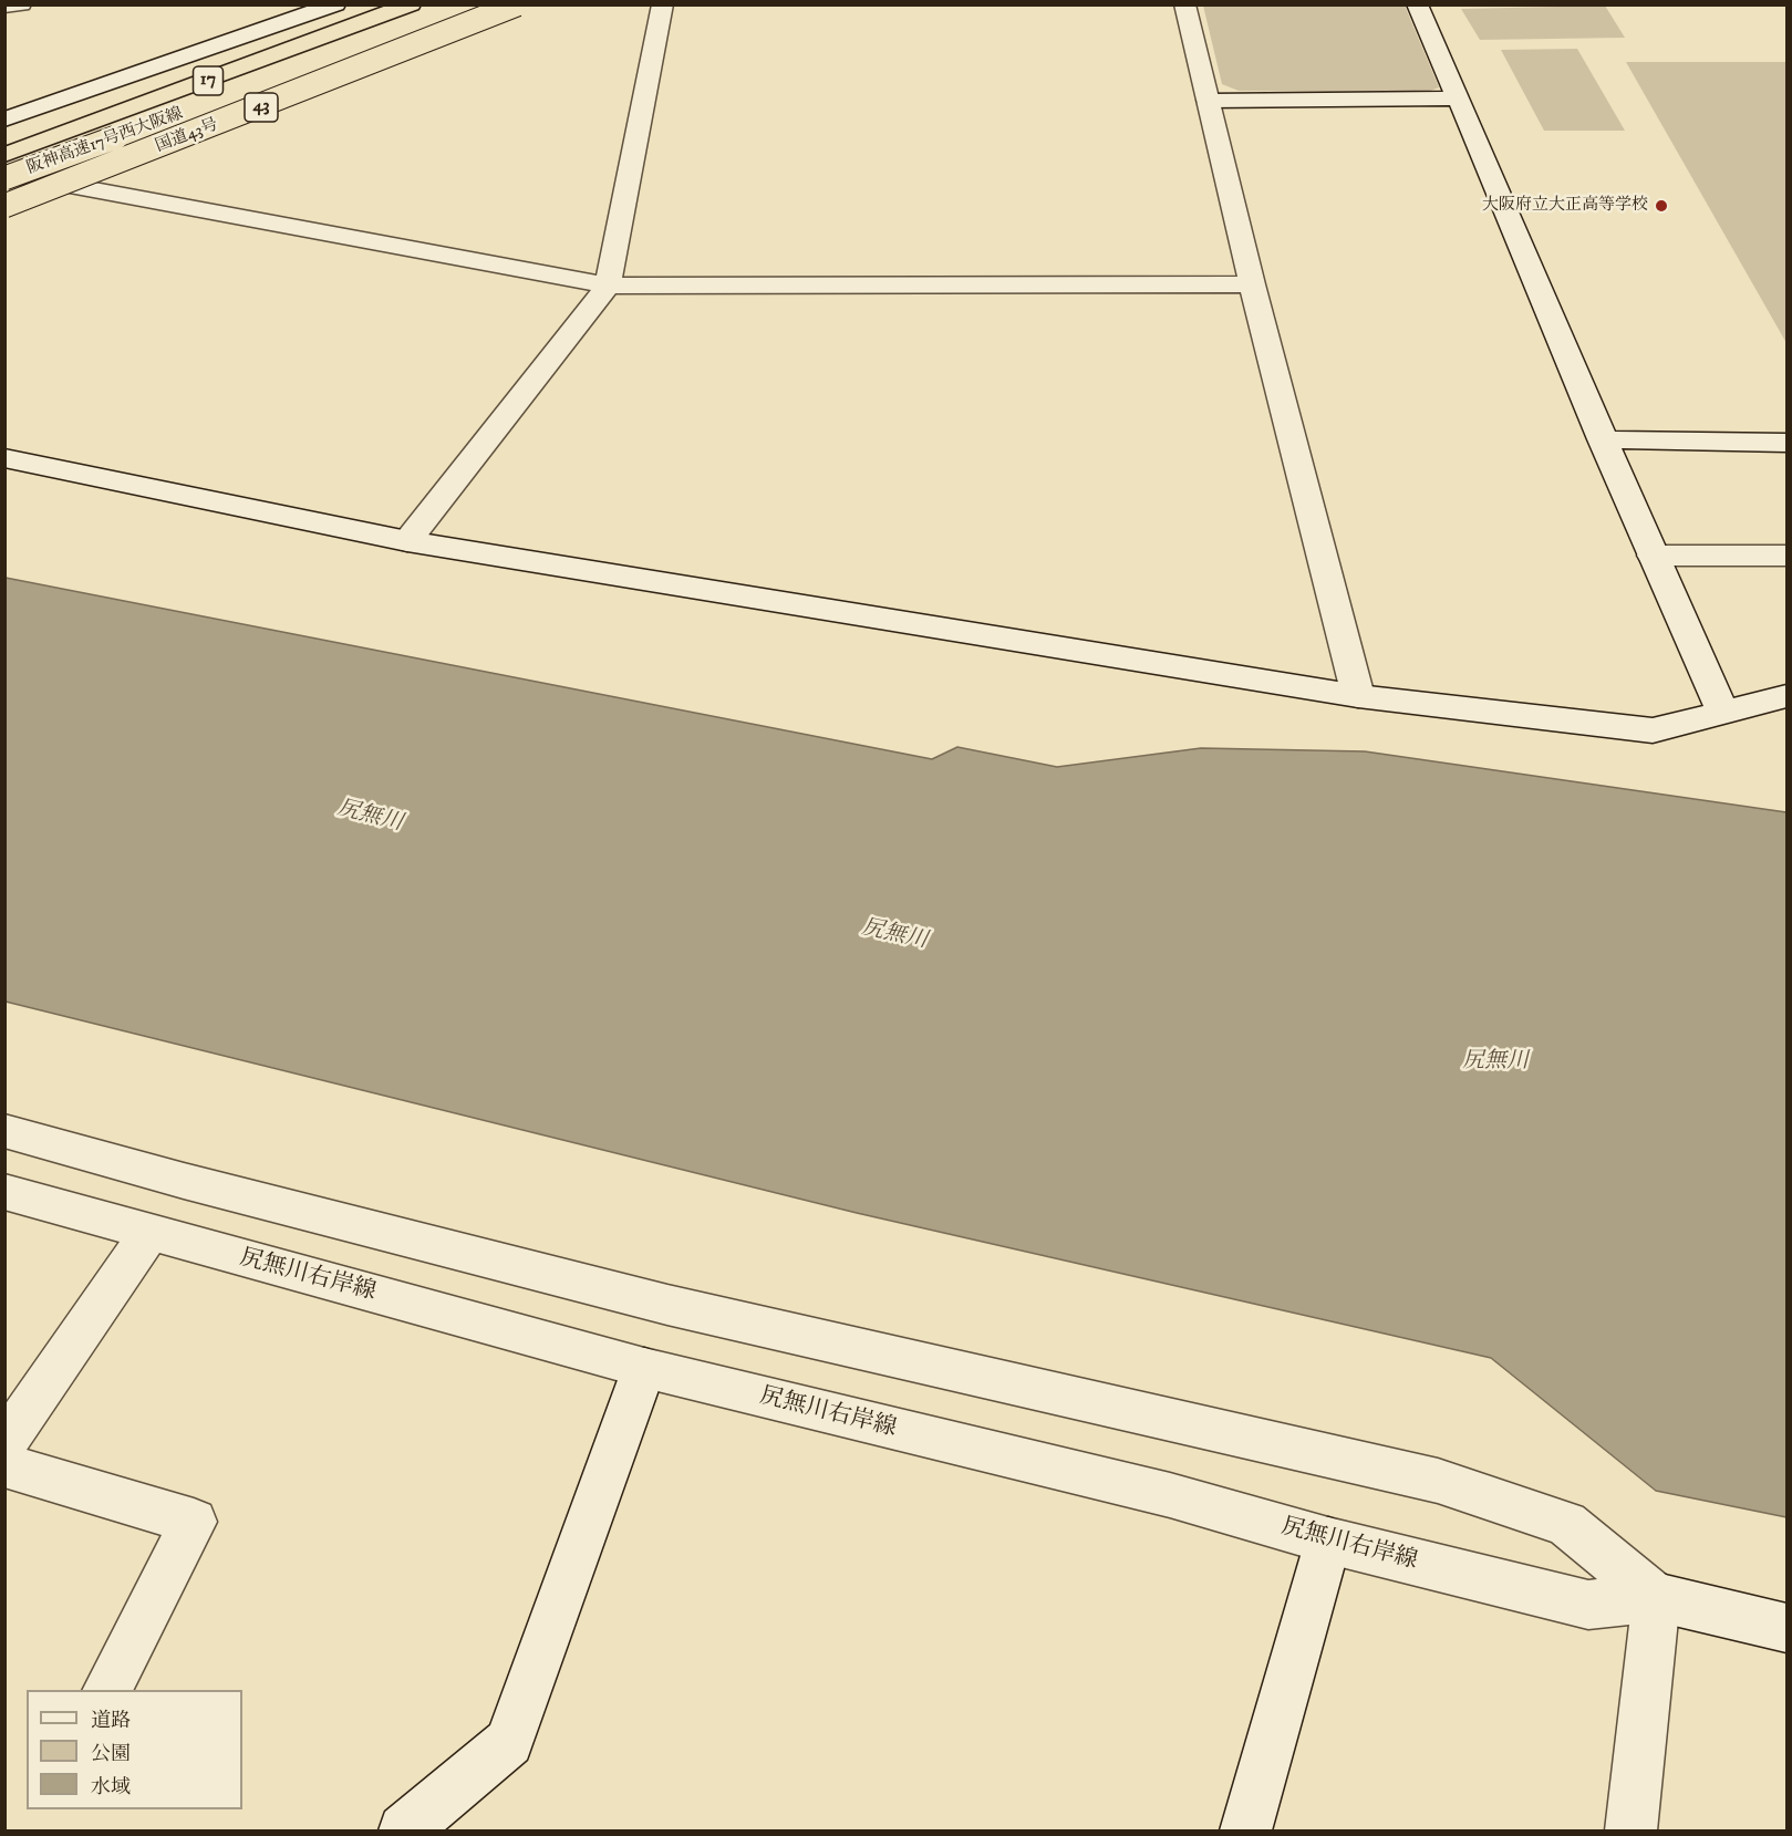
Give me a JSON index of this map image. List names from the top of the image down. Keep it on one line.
{"streets":{"highway":["17","43","国道43号","阪神高速17号西大阪線"],"street":["尻無川右岸線"]},"water":["尻無川"],"places":["大阪府立大正高等学校"],"legend":["道路","公園","水域"]}
